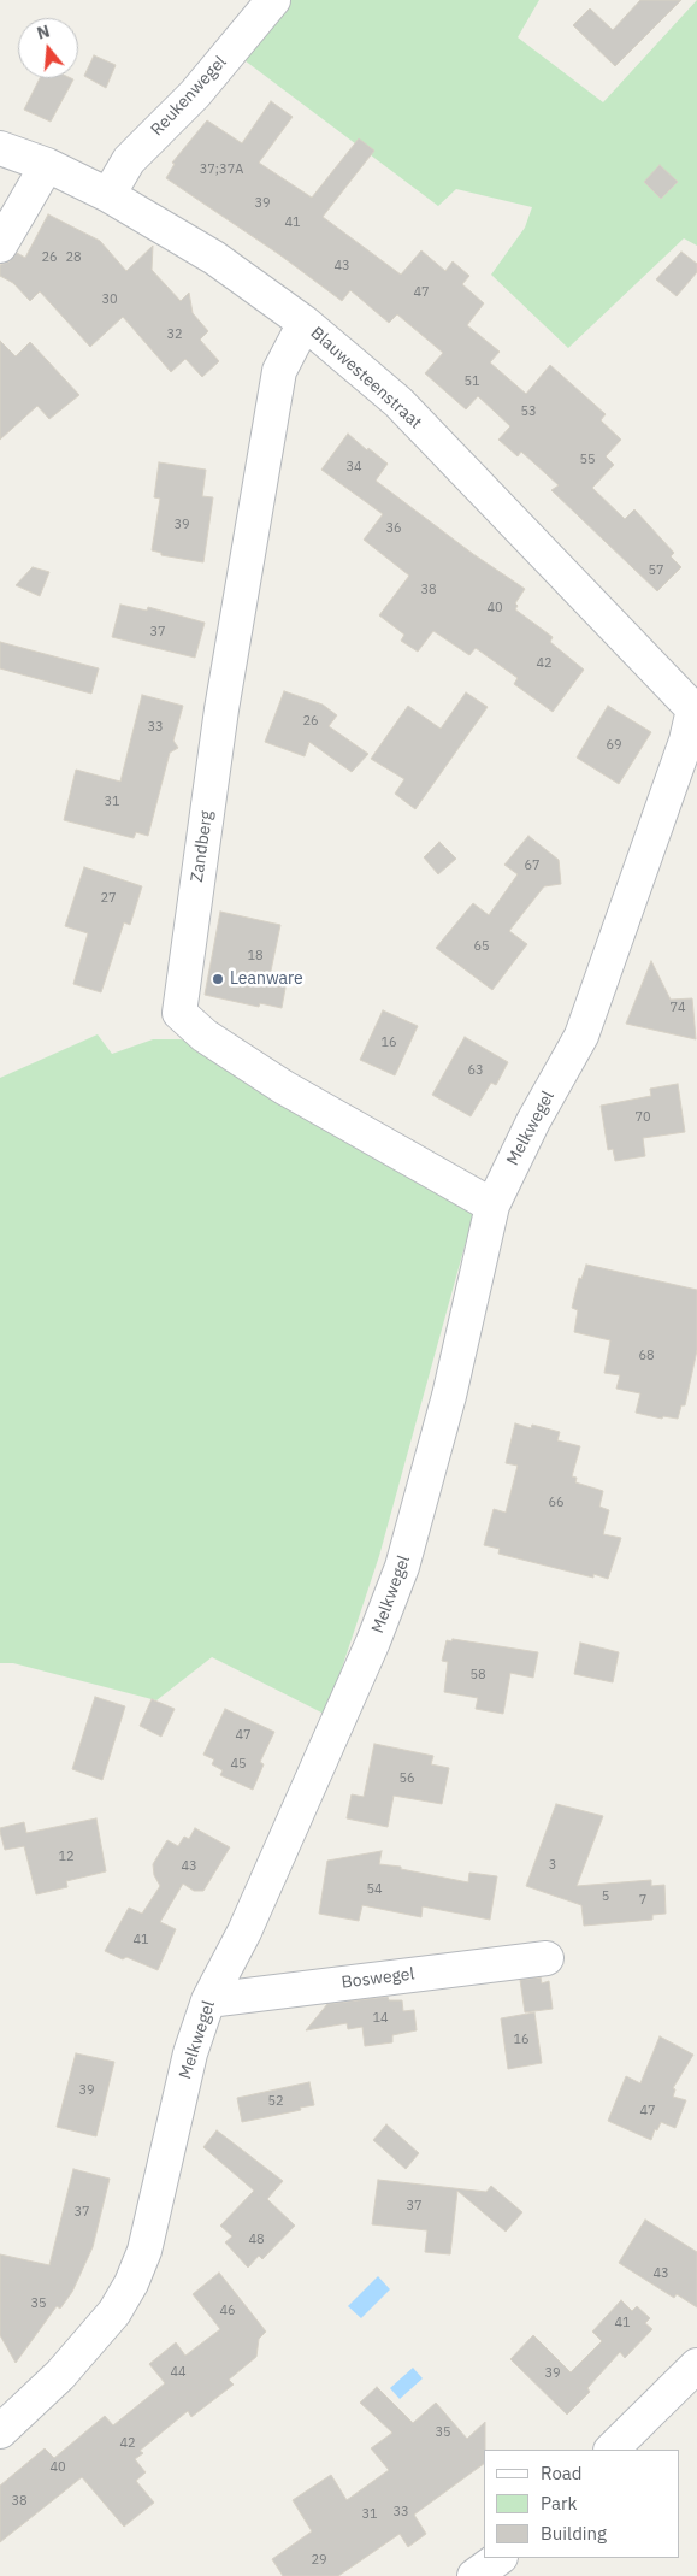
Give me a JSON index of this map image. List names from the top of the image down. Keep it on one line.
{"streets":{"street":["Reukenwegel","Blauwesteenstraat","Zandberg","Melkwegel","Boswegel"]},"crossings":[["Reukenwegel","Blauwesteenstraat"],["Blauwesteenstraat","Zandberg"],["Blauwesteenstraat","Melkwegel"],["Zandberg","Melkwegel"],["Melkwegel","Boswegel"]],"places":["Leanware"],"house_numbers":["37;37A","39","41","26","28","43","47","30","32","51","53","55","34","39","36","57","38","40","37","42","26","33","69","31","67","27","65","18","74","16","63","70","68","66","58","47","45","56","12","3","43","54","5","7","41","14","16","39","52","47","37","37","48","43","35","46","41","44","39","35","42","40","38","33","31","29"],"legend":["Road","Park","Building"],"north":"top"}
